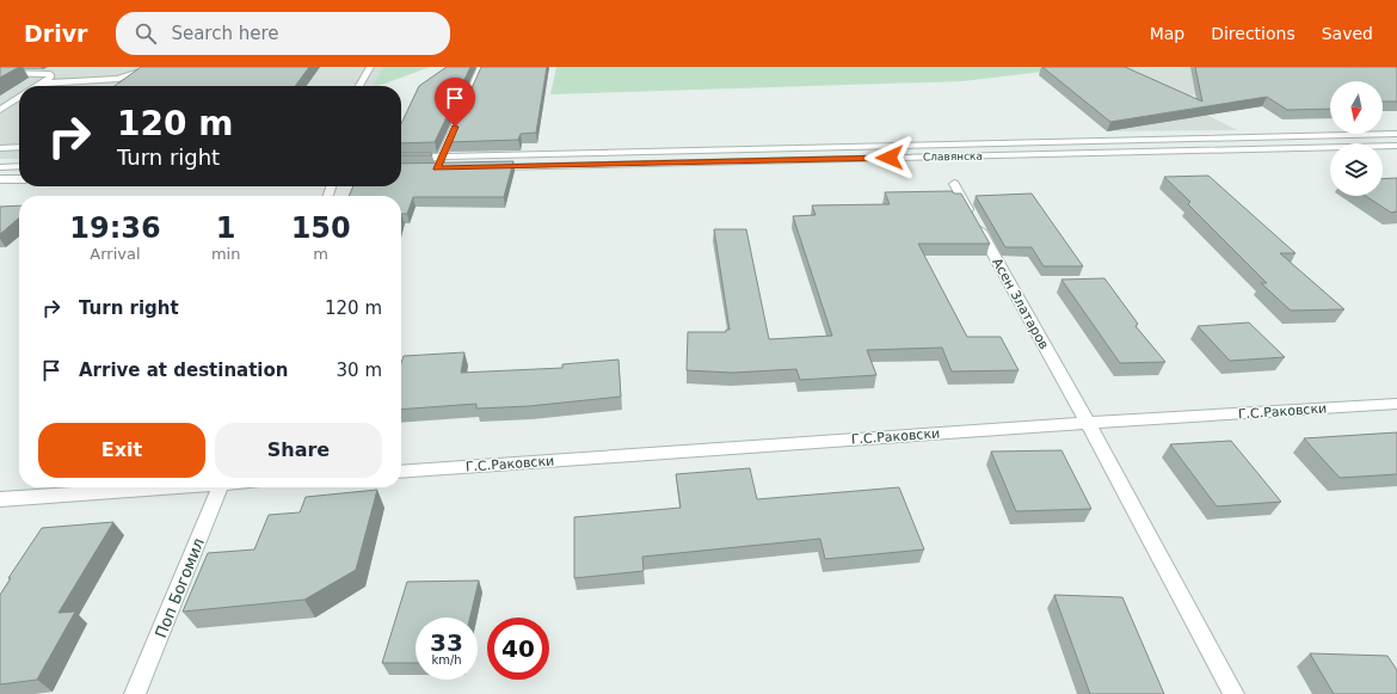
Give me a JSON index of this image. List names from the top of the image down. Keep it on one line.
{"streets":{"street":["Славянска","Асен Златаров","Г.С.Раковски","Поп Богомил"]},"crossings":[["Асен Златаров","Г.С.Раковски"]],"north":"bottom","page":{"header":"Drivr","search":"Search here","nav":["Map","Directions","Saved"],"turn":["120 m","Turn right"],"eta":["19:36","Arrival","1","min","150","m"],"list":[{"name":"Turn right","value":"120 m"},{"name":"Arrive at destination","value":"30 m"}],"buttons":["Exit","Share"],"speed":"33 km/h","limit":"40"}}
